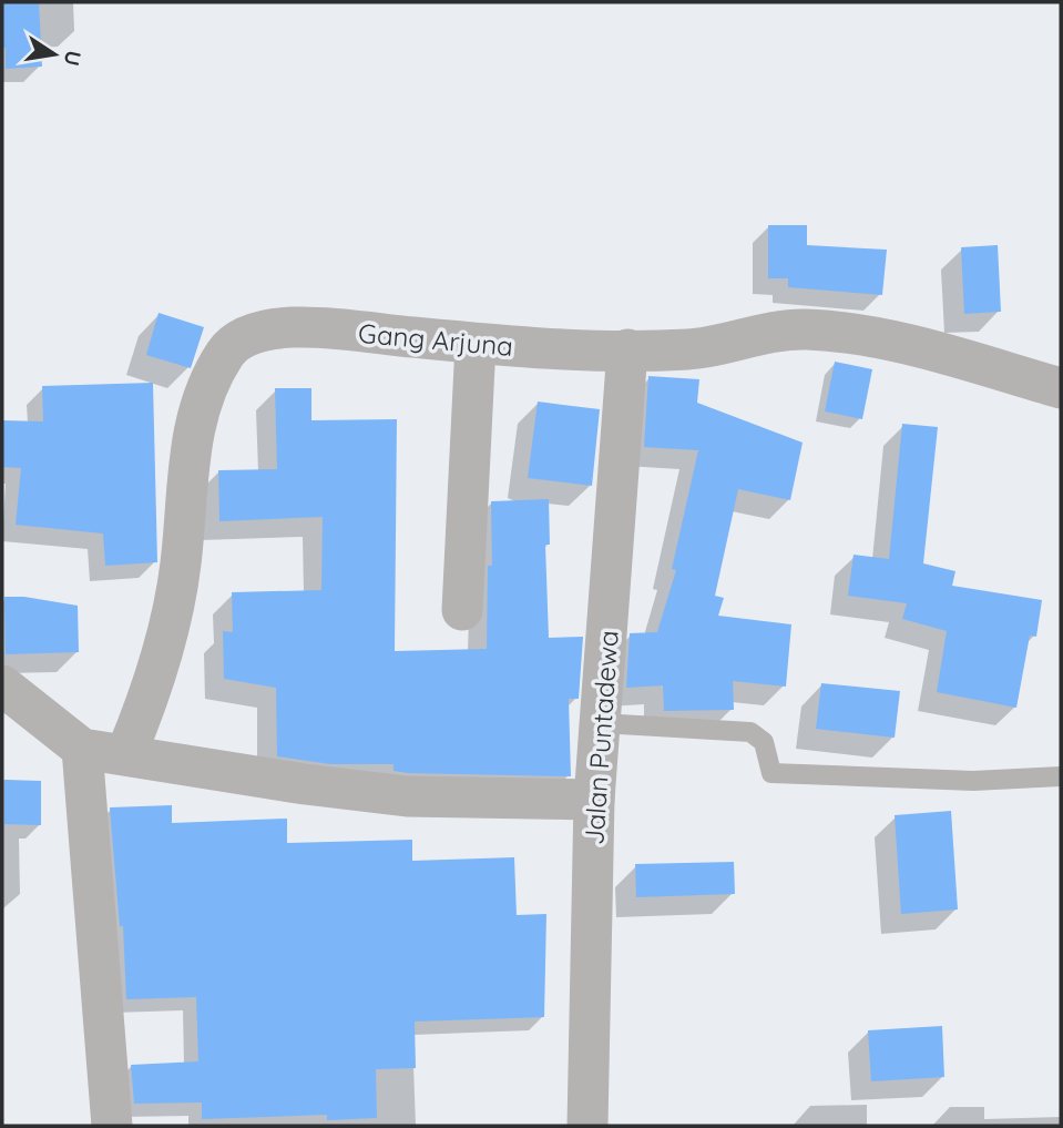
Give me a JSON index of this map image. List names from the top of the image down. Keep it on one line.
{"streets":{"street":["Gang Arjuna","Jalan Puntadewa"]},"crossings":[["Gang Arjuna","Jalan Puntadewa"]],"north":"right"}
